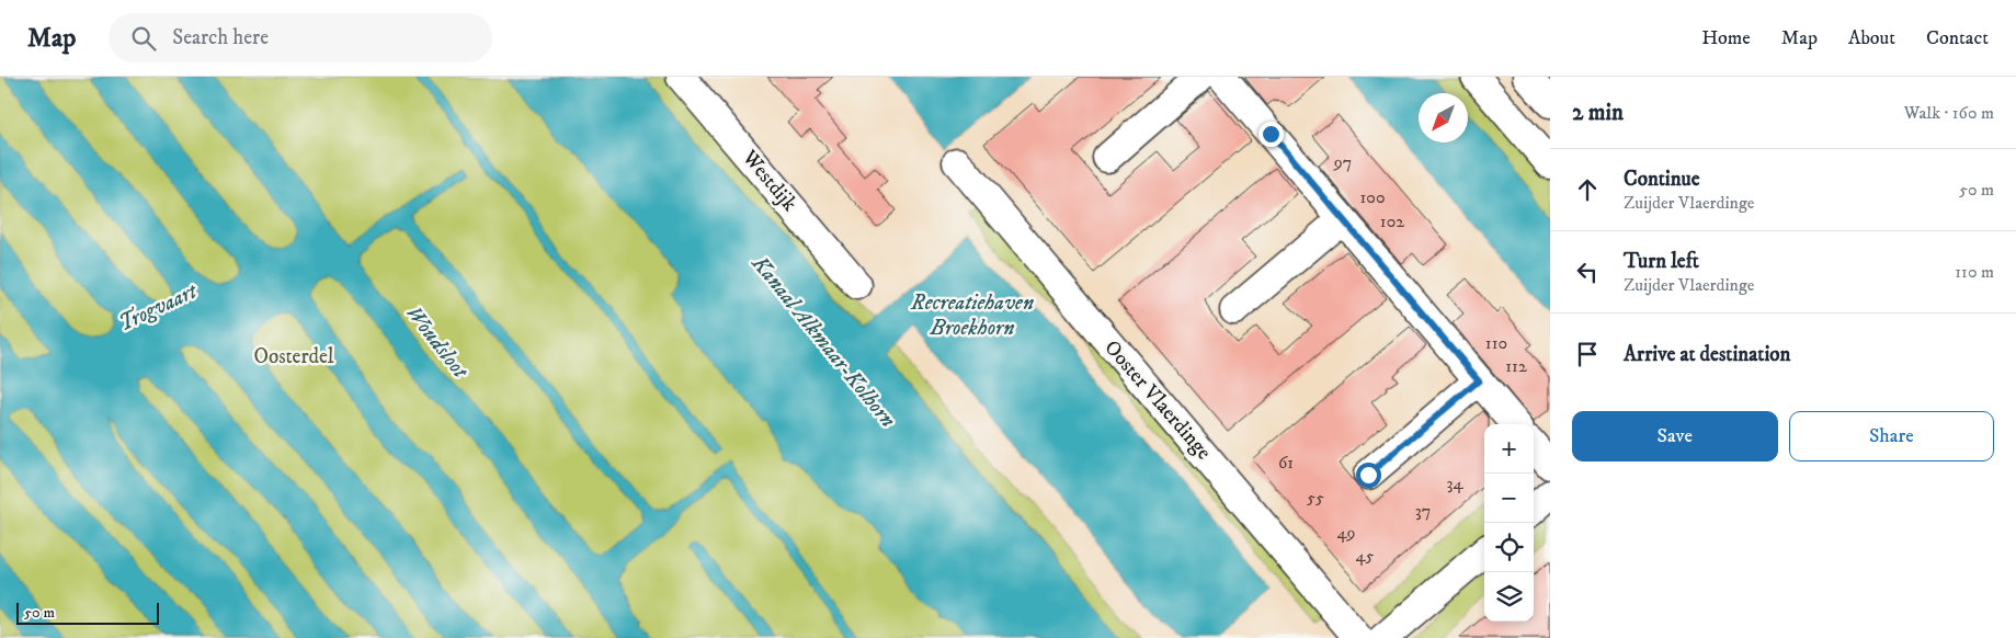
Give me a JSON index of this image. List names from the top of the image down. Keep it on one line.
{"streets":{"street":["Westdijk","Ooster Vlaerdinge"]},"water":["Recreatiehaven Broekhorn","Trogvaart","Woudsloot","Kanaal Alkmaar-Kolhorn"],"parks":["Oosterdel"],"house_numbers":["97","100","102","110","112","61","34","55","37","49","45"],"scale_bar":"50 m","north":"bottom left","page":{"header":"Map","search":"Search here","nav":["Home","Map","About","Contact"],"heading":["2 min","Walk · 160 m"],"list":[["Continue","Zuijder Vlaerdinge","50 m"],["Turn left","Zuijder Vlaerdinge","110 m"],"Arrive at destination"],"buttons":["Save","Share"],"map_buttons":["+","−"],"scale":"50 m"}}
